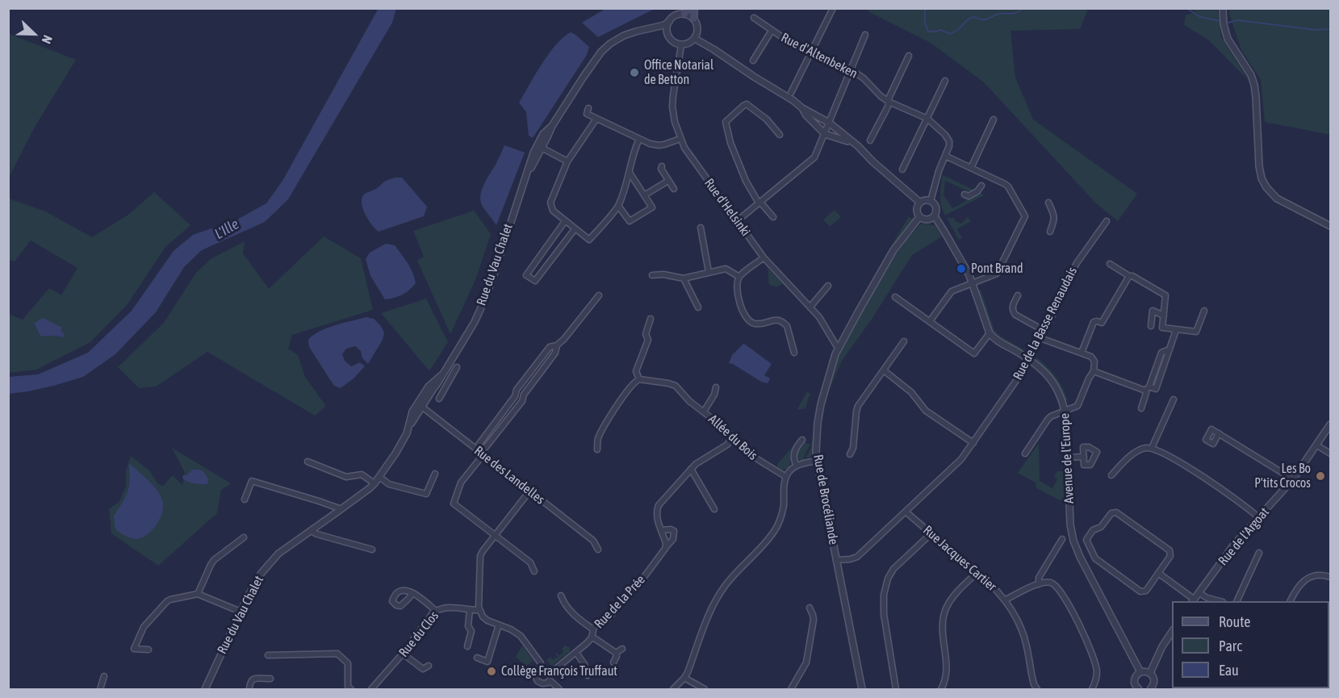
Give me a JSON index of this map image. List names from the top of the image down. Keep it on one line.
{"streets":{"street":["Rue d'Altenbeken","Rue d'Helsinki","Rue du Vau Chalet","Rue de la Basse Renaudais","Allée du Bois","Avenue de l'Europe","Rue des Landelles","Rue de Brocéliande","Rue de l'Argoat","Rue Jacques Cartier","Rue de la Prée","Rue du Clos"]},"crossings":[["Rue d'Altenbeken","Rue de Brocéliande"],["Rue d'Helsinki","Rue du Vau Chalet"],["Rue d'Helsinki","Rue de Brocéliande"],["Rue du Vau Chalet","Rue des Landelles"],["Rue de la Basse Renaudais","Avenue de l'Europe"],["Rue de la Basse Renaudais","Rue de Brocéliande"],["Rue de la Basse Renaudais","Rue Jacques Cartier"]],"water":["L'Ille"],"places":["Office Notarial de Betton","Pont Brand","Les Bo P'tits Crocos","Collège François Truffaut"],"legend":["Route","Parc","Eau"],"north":"bottom right"}
